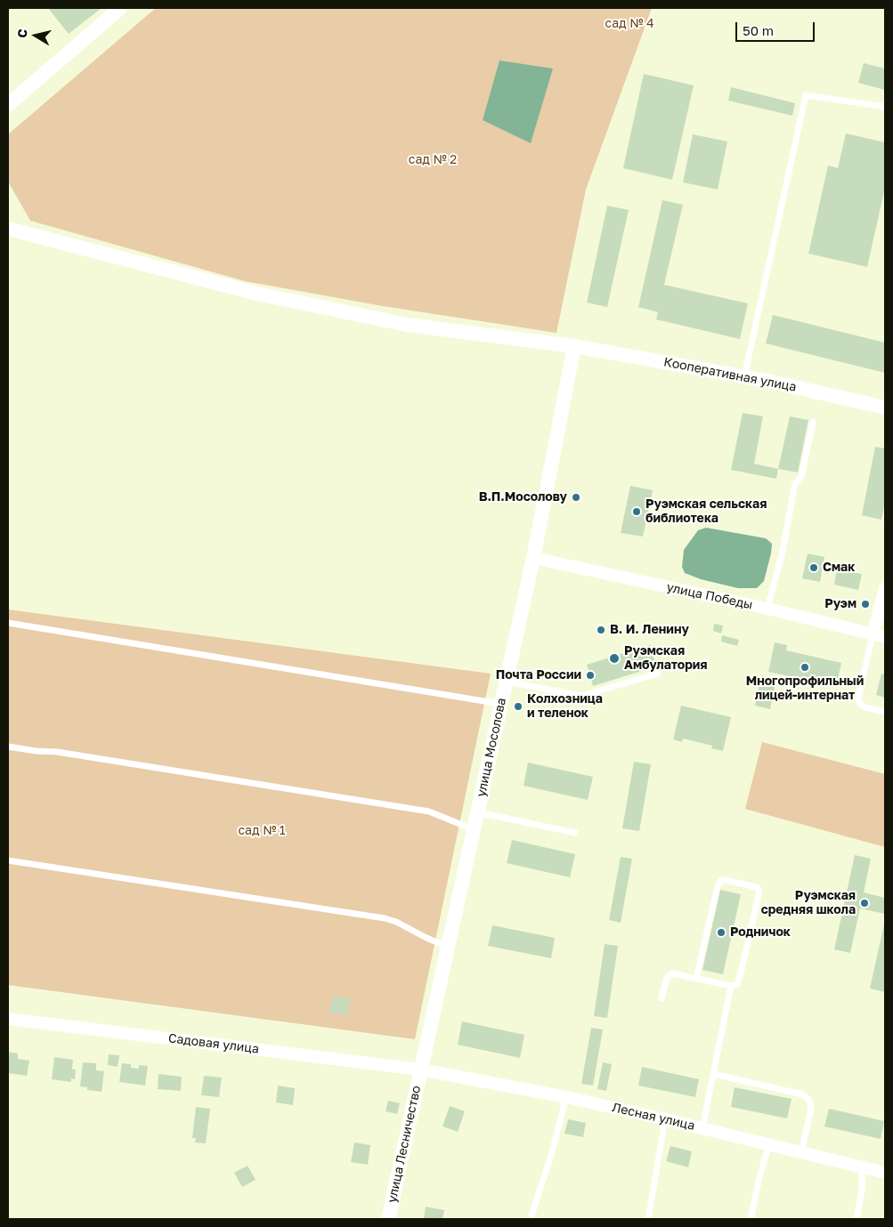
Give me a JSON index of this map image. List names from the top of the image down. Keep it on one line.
{"streets":{"street":["Кооперативная улица","улица Победы","улица Мосолова","Садовая улица","Лесная улица","улица Лесничество"]},"crossings":[["Кооперативная улица","улица Мосолова"],["улица Победы","улица Мосолова"],["улица Мосолова","Садовая улица"],["улица Мосолова","Лесная улица"],["улица Мосолова","улица Лесничество"],["Садовая улица","Лесная улица"],["Садовая улица","улица Лесничество"],["Лесная улица","улица Лесничество"]],"parks":["сад № 4","сад № 2","сад № 1"],"places":["В.П.Мосолову","Руэмская сельская библиотека","Смак","Руэм","В. И. Ленину","Руэмская Амбулатория","Многопрофильный лицей-интернат","Почта России","Колхозница и теленок","Руэмская средняя школа","Родничок"],"scale_bar":"50 m","north":"left"}
